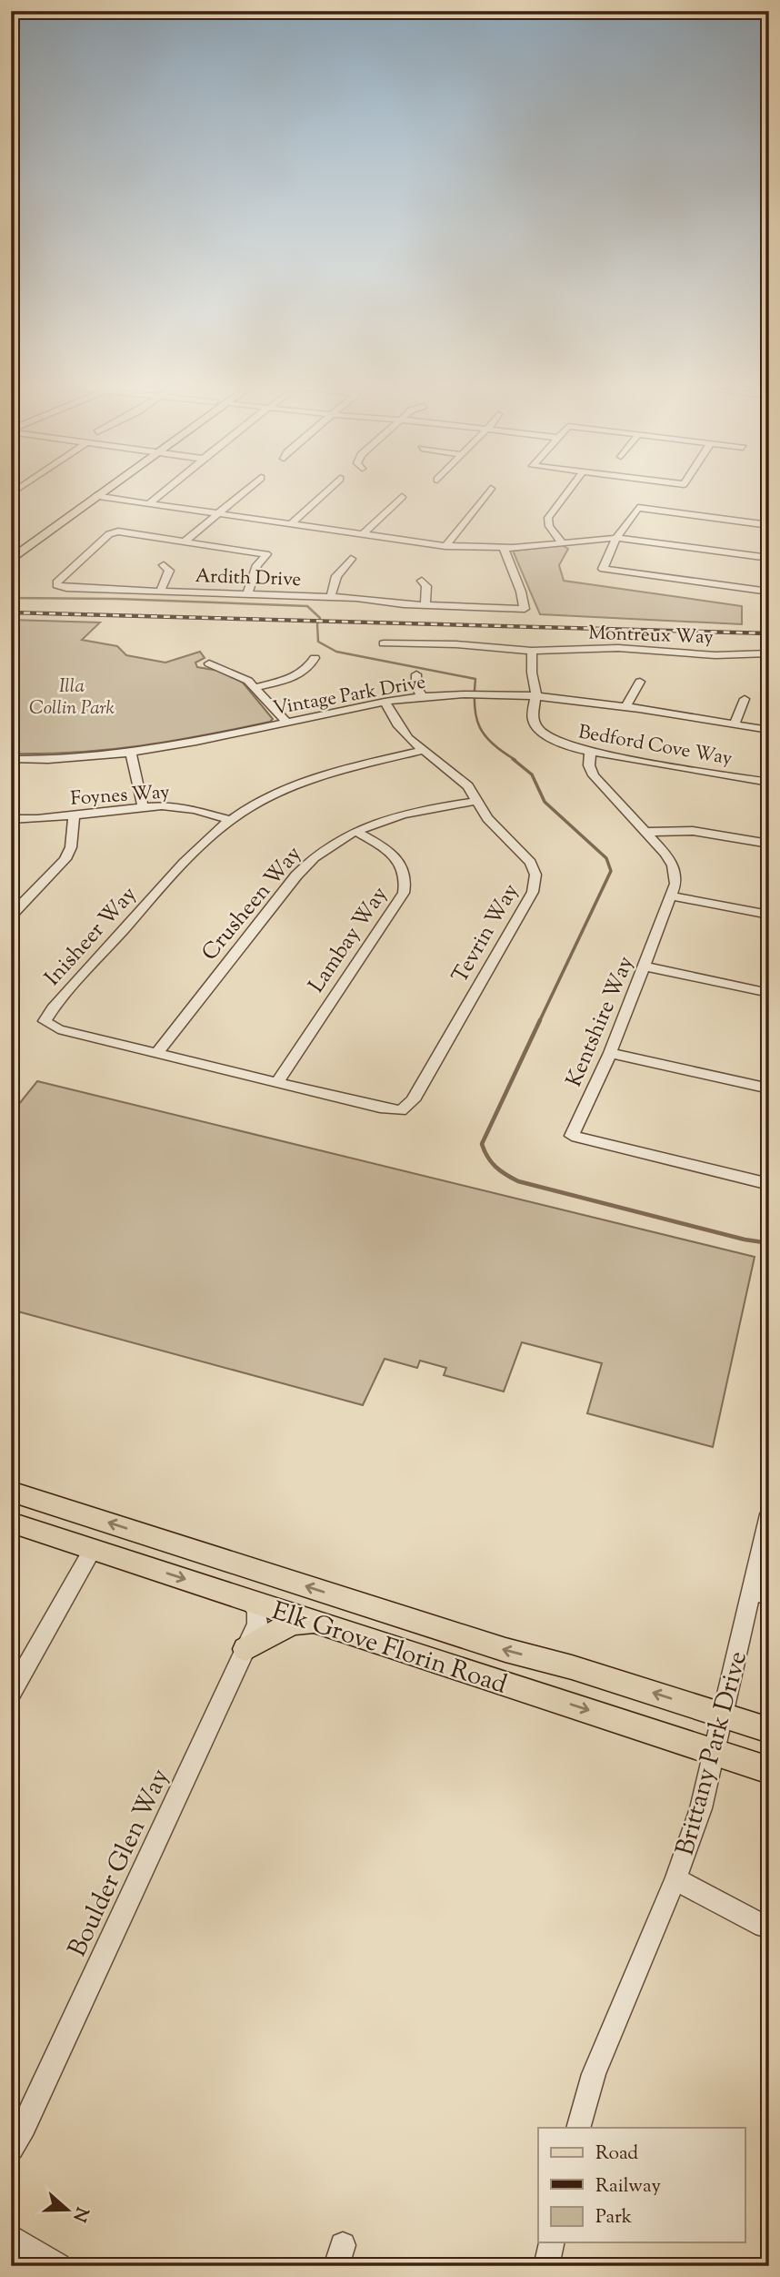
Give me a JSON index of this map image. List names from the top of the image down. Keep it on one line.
{"streets":{"main road":["Elk Grove Florin Road"],"street":["Ardith Drive","Montreux Way","Vintage Park Drive","Bedford Cove Way","Foynes Way","Crusheen Way","Tevrin Way","Inisheer Way","Lambay Way","Kentshire Way","Brittany Park Drive","Boulder Glen Way"]},"crossings":[["Montreux Way","Bedford Cove Way"],["Vintage Park Drive","Bedford Cove Way"],["Vintage Park Drive","Tevrin Way"],["Bedford Cove Way","Kentshire Way"],["Foynes Way","Inisheer Way"],["Crusheen Way","Tevrin Way"],["Crusheen Way","Inisheer Way"],["Crusheen Way","Lambay Way"],["Tevrin Way","Inisheer Way"],["Inisheer Way","Lambay Way"],["Elk Grove Florin Road","Brittany Park Drive"],["Elk Grove Florin Road","Boulder Glen Way"]],"parks":["Illa Collin Park"],"legend":["Road","Railway","Park"],"north":"right"}
